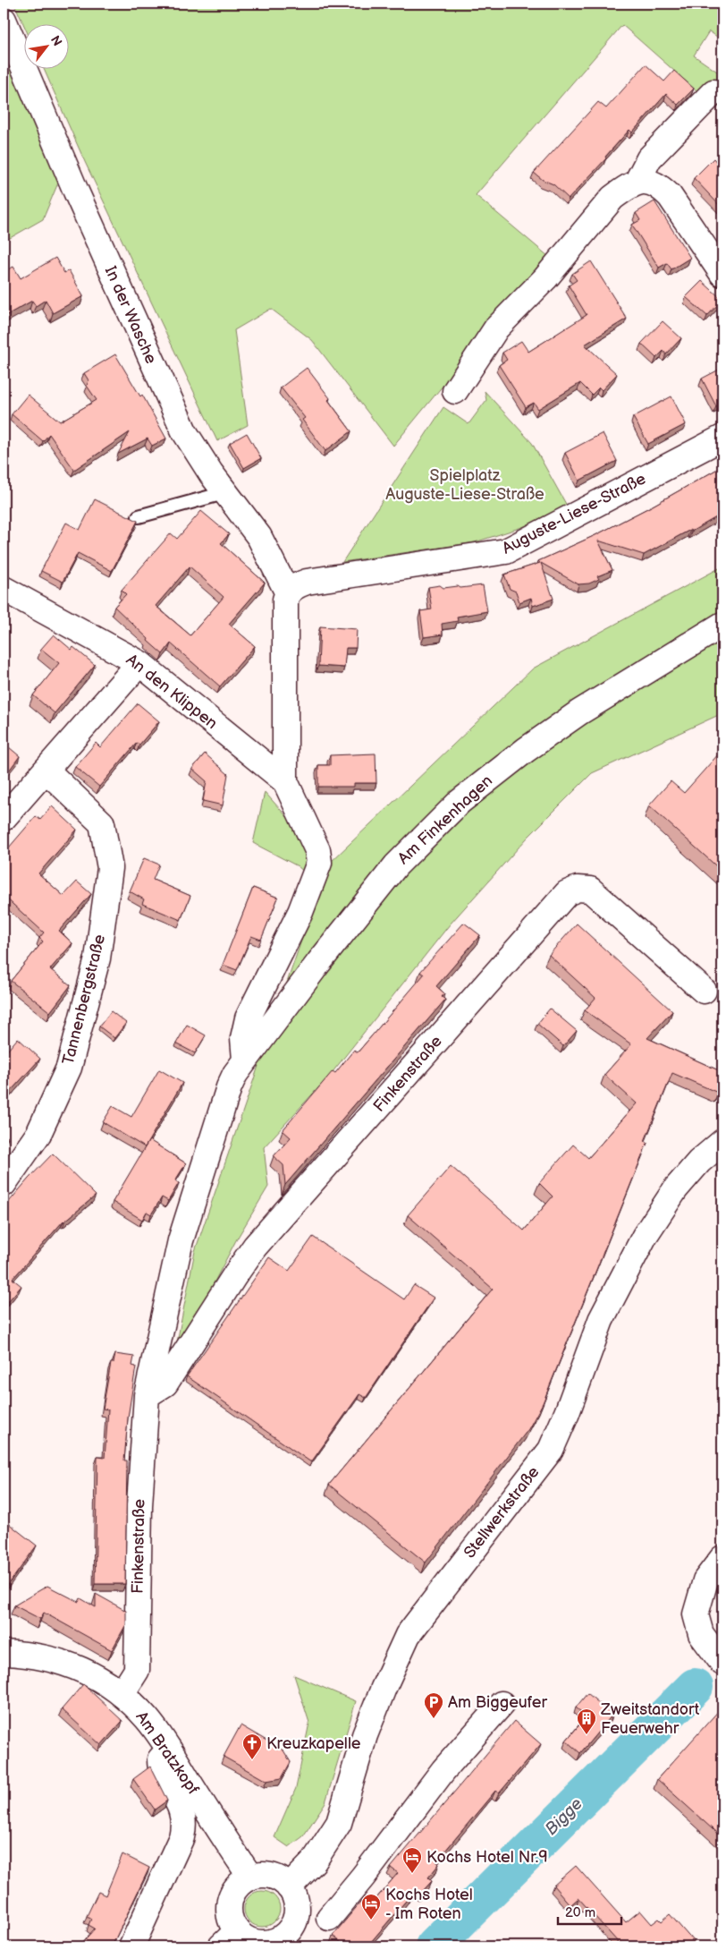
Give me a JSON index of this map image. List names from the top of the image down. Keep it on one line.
{"streets":{"street":["In der Wasche","Auguste-Liese-Straße","An den Klippen","Am Finkenhagen","Tannenbergstraße","Finkenstraße","Stellwerkstraße","Am Bratzkopf"]},"crossings":[["In der Wasche","Auguste-Liese-Straße"],["In der Wasche","An den Klippen"],["Auguste-Liese-Straße","An den Klippen"],["An den Klippen","Am Finkenhagen"],["An den Klippen","Finkenstraße"],["Am Finkenhagen","Finkenstraße"],["Finkenstraße","Am Bratzkopf"],["Stellwerkstraße","Am Bratzkopf"]],"water":["Bigge"],"parks":["Spielplatz Auguste-Liese-Straße"],"places":{"parking":["Am Biggeufer"],"building":["Zweitstandort Feuerwehr"],"church":["Kreuzkapelle"],"hotel":["Kochs Hotel Nr.9","Kochs Hotel - Im Roten"]},"scale_bar":"20 m","north":"top right"}
